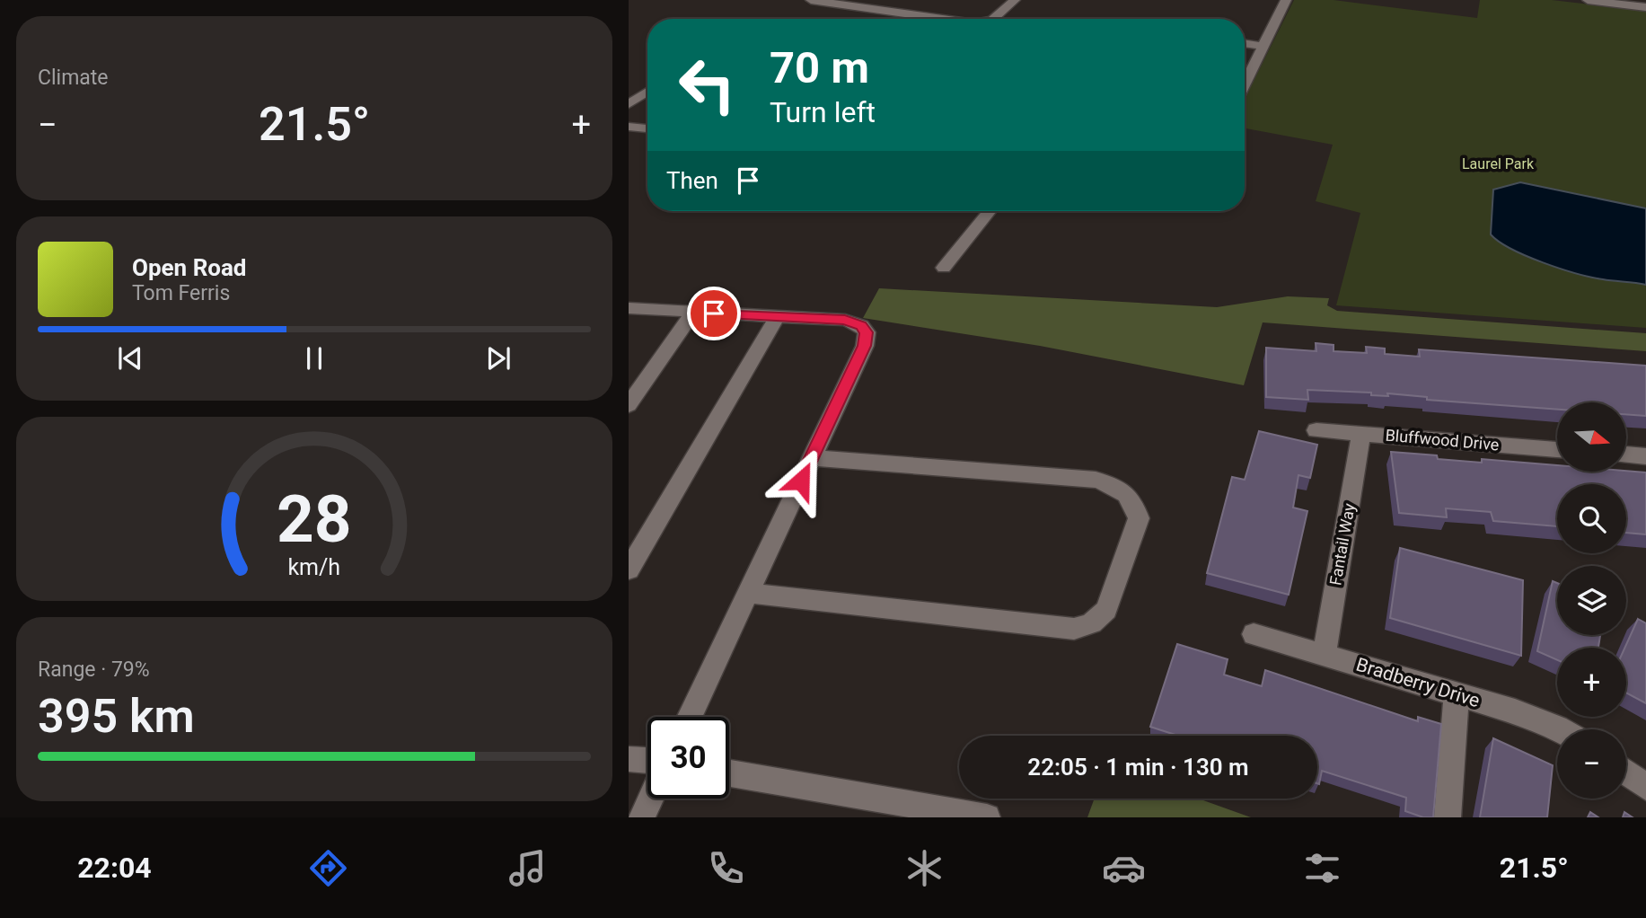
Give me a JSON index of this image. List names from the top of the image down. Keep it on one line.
{"streets":{"street":["Bluffwood Drive","Fantail Way","Bradberry Drive"]},"crossings":[["Bluffwood Drive","Fantail Way"],["Fantail Way","Bradberry Drive"]],"parks":["Laurel Park"],"north":"right","page":{"tile":["Climate",["Range · 79%","395 km"]],"turn":["70 m","Turn left"],"heat":["−","21.5°","+"],"then":"Then","song":["Open Road","Tom Ferris"],"map_buttons":["+","−"],"limit":"30","trip":"22:05 · 1 min · 130 m","tabs":["22:04","21.5°"],"gauge":["28","km/h"]}}
